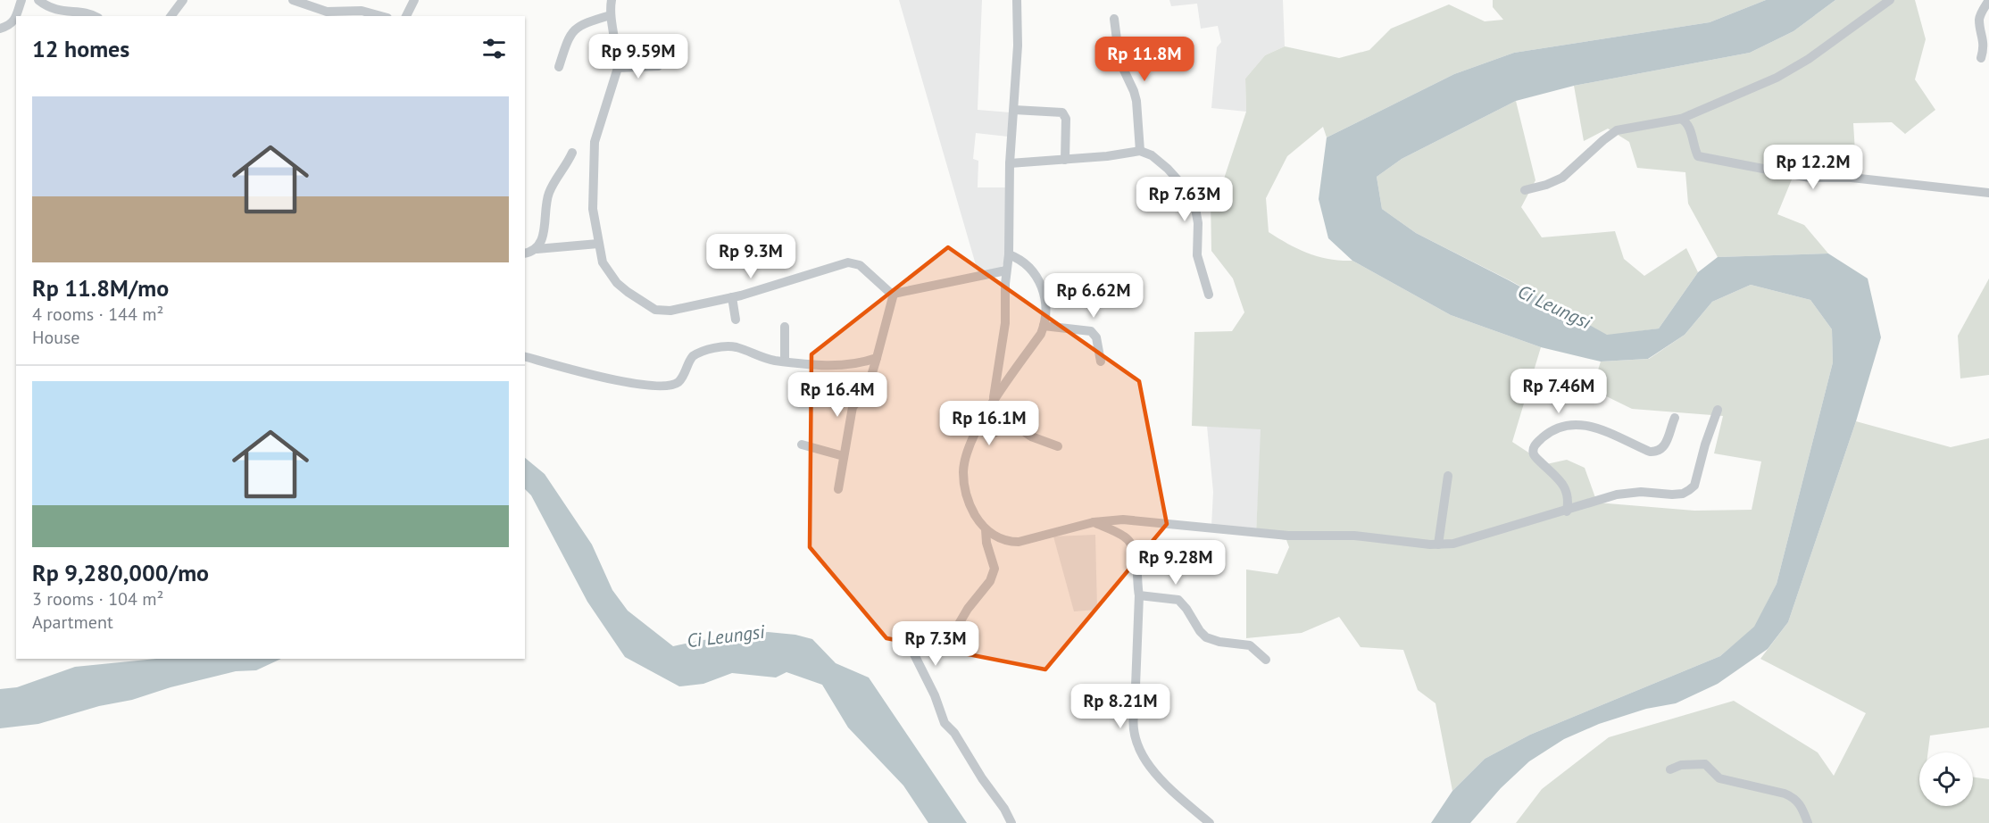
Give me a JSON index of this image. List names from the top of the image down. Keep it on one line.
{"water":["Ci Leungsi"],"page":{"heading":"12 homes","price":["Rp 9.59M","Rp 11.8M","Rp 12.2M","Rp 7.63M","Rp 9.3M","Rp 6.62M","Rp 7.46M","Rp 16.4M","Rp 16.1M","Rp 9.28M","Rp 7.3M","Rp 8.21M"],"list":[{"name":"Rp 11.8M/mo","note":"4 rooms · 144 m² · House"},{"name":"Rp 9,280,000/mo","note":"3 rooms · 104 m² · Apartment"}]}}
